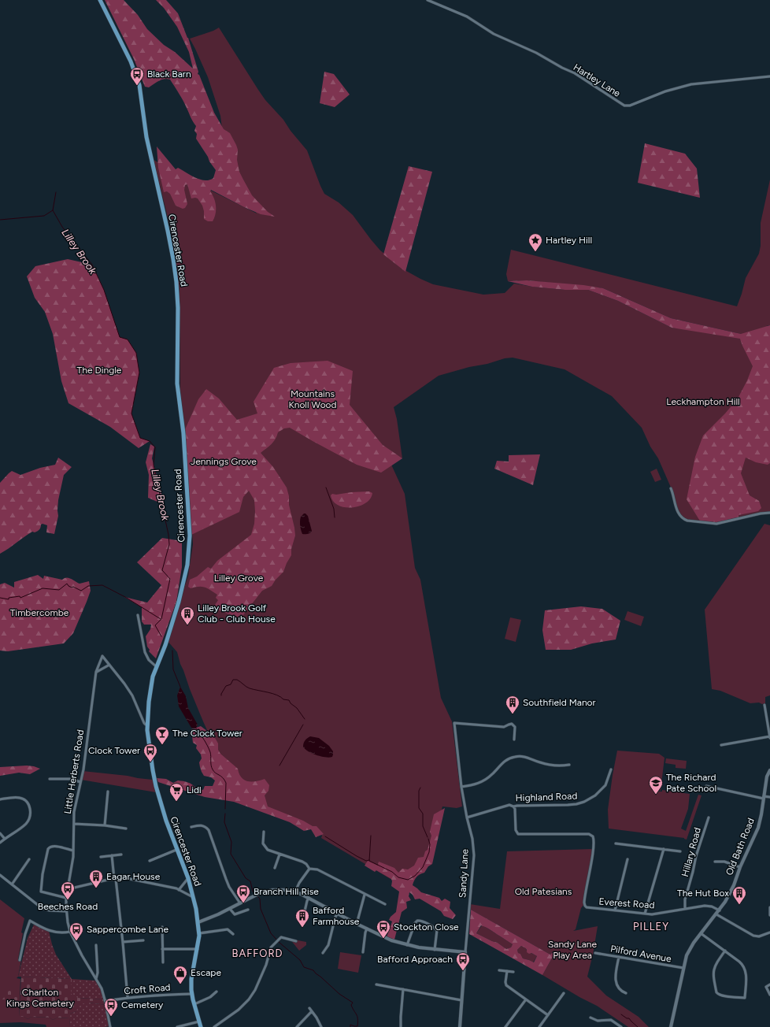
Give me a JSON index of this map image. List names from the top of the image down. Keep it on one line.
{"streets":{"main road":["Cirencester Road"],"street":["Hartley Lane","Little Herberts Road","Highland Road","Old Bath Road","Hillary Road","Sandy Lane","Everest Road","Pilford Avenue","Croft Road"]},"crossings":[["Cirencester Road","Croft Road"],["Little Herberts Road","Croft Road"],["Highland Road","Sandy Lane"],["Highland Road","Everest Road"],["Old Bath Road","Everest Road"],["Old Bath Road","Pilford Avenue"],["Hillary Road","Everest Road"]],"districts":["PILLEY","BAFFORD"],"water":["Lilley Brook"],"parks":["The Dingle","Mountains Knoll Wood","Leckhampton Hill","Jennings Grove","Lilley Grove","Timbercombe","Old Patesians","Sandy Lane Play Area","Charlton Kings Cemetery"],"places":{"bus stop":["Black Barn","Clock Tower","Beeches Road","Branch Hill Rise","Stockton Close","Sappercombe Lane","Bafford Approach","Cemetery"],"place":["Hartley Hill"],"building":["Lilley Brook Golf Club - Club House","Southfield Manor","Eagar House","The Hut Box","Bafford Farmhouse"],"bar":["The Clock Tower"],"school or university":["The Richard Pate School"],"supermarket":["Lidl"],"shop":["Escape"]}}
